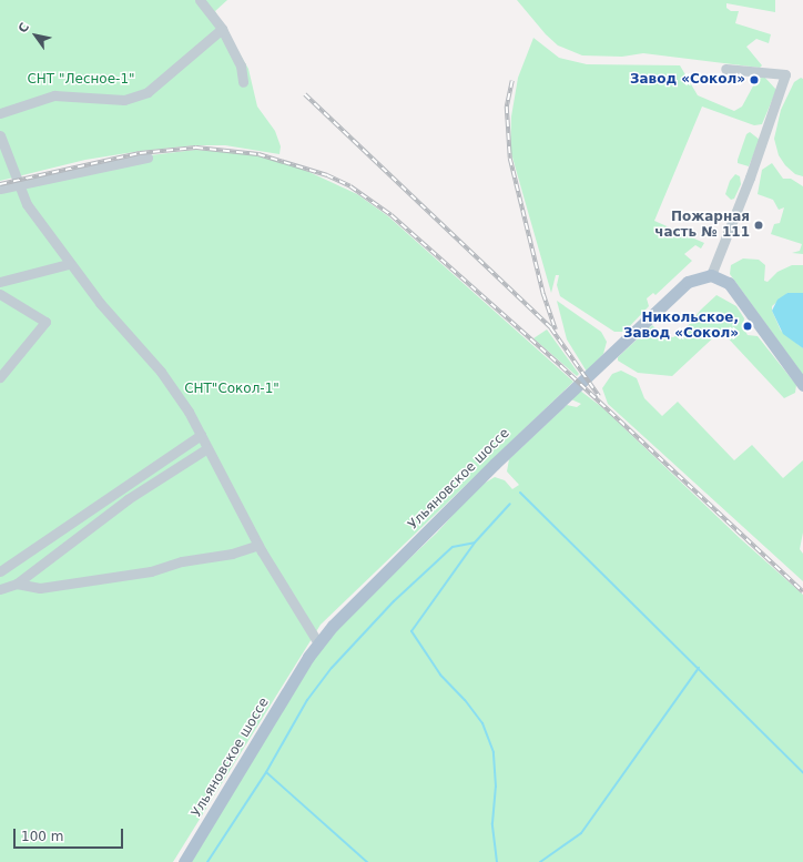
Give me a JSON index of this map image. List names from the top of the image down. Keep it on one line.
{"streets":{"main road":["Ульяновское шоссе"]},"parks":["СНТ \"Лесное-1\"","СНТ\"Сокол-1\""],"places":["Завод «Сокол»","Пожарная часть № 111","Никольское, Завод «Сокол»"],"scale_bar":"100 m","north":"top left"}
